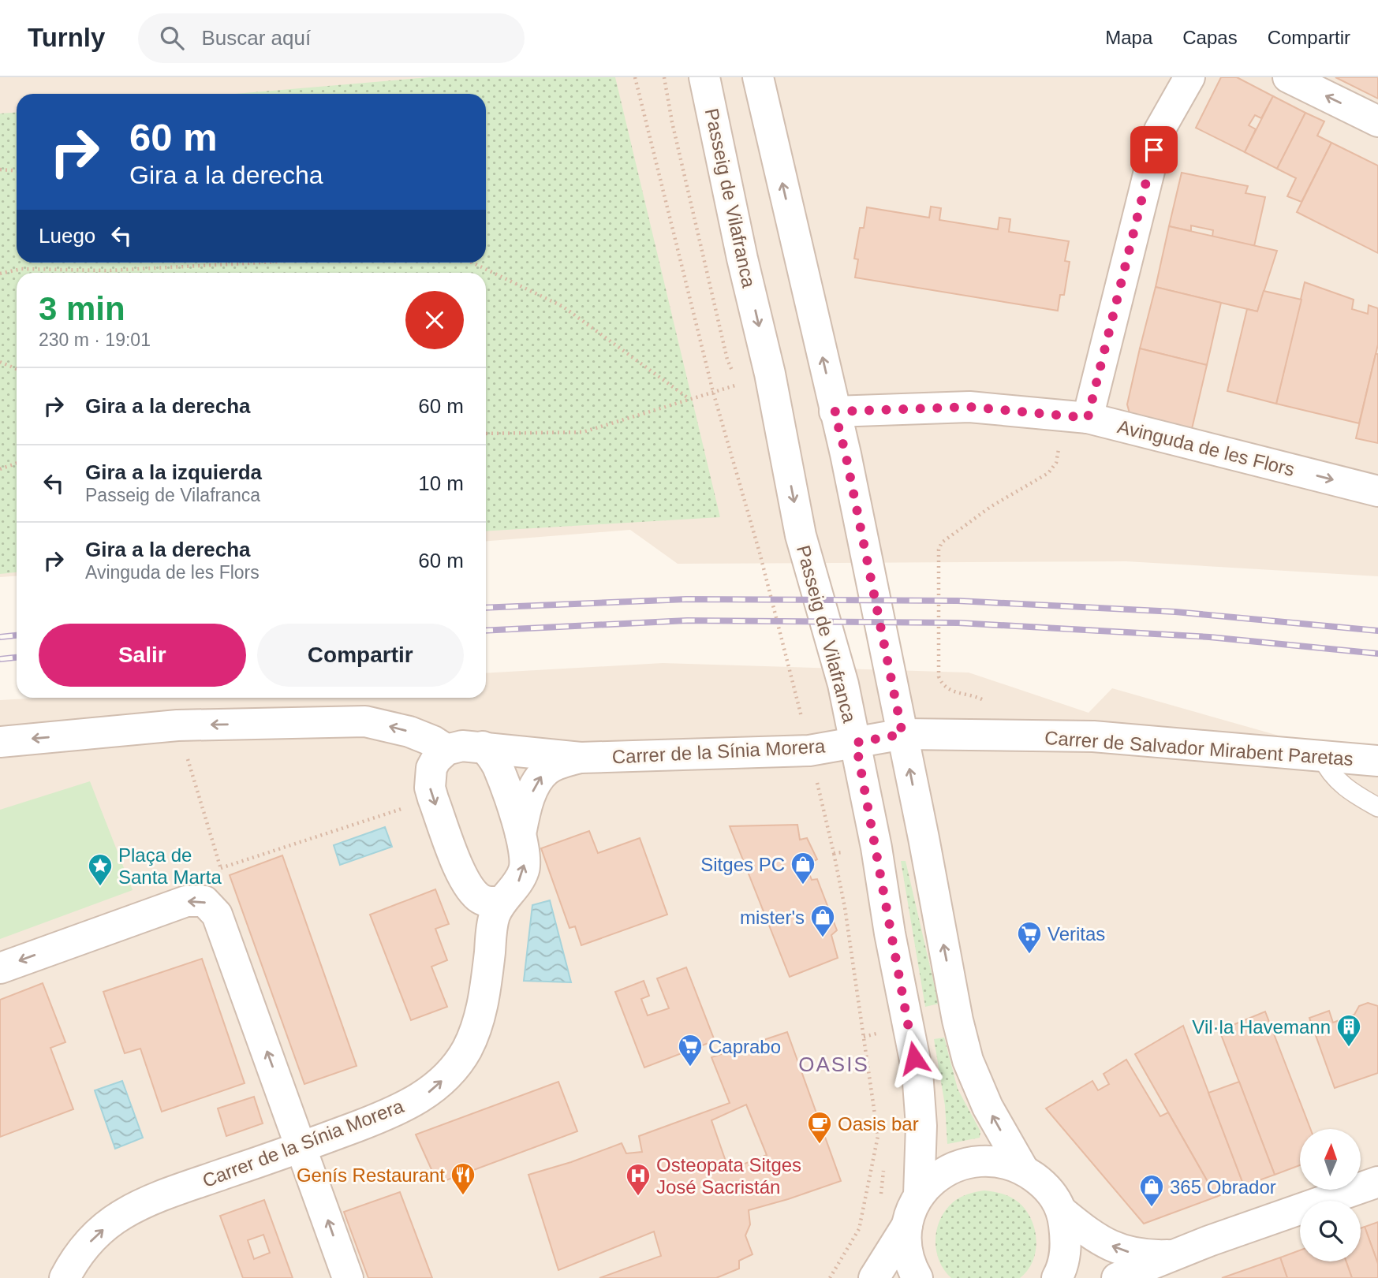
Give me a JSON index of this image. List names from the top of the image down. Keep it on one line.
{"streets":{"street":["Passeig de Vilafranca","Avinguda de les Flors","Carrer de Salvador Mirabent Paretas","Carrer de la Sínia Morera"]},"crossings":[["Passeig de Vilafranca","Carrer de Salvador Mirabent Paretas"],["Passeig de Vilafranca","Carrer de la Sínia Morera"],["Carrer de Salvador Mirabent Paretas","Carrer de la Sínia Morera"]],"one_way":["Avinguda de les Flors","Carrer de la Sínia Morera"],"districts":["OASIS"],"places":{"shop":["Sitges PC","mister's","365 Obrador"],"place":["Plaça de Santa Marta"],"supermarket":["Veritas","Caprabo"],"building":["Vil·la Havemann"],"cafe":["Oasis bar"],"restaurant":["Genís Restaurant"],"hospital":["Osteopata Sitges José Sacristán"]},"north":"top","page":{"header":"Turnly","search":"Buscar aquí","nav":["Mapa","Capas","Compartir"],"turn":["60 m","Gira a la derecha"],"then":"Luego","heading":["3 min","230 m · 19:01"],"list":[{"name":"Gira a la derecha","value":"60 m"},{"name":"Gira a la izquierda","note":"Passeig de Vilafranca","value":"10 m"},{"name":"Gira a la derecha","note":"Avinguda de les Flors","value":"60 m"}],"buttons":["Salir","Compartir"]}}
